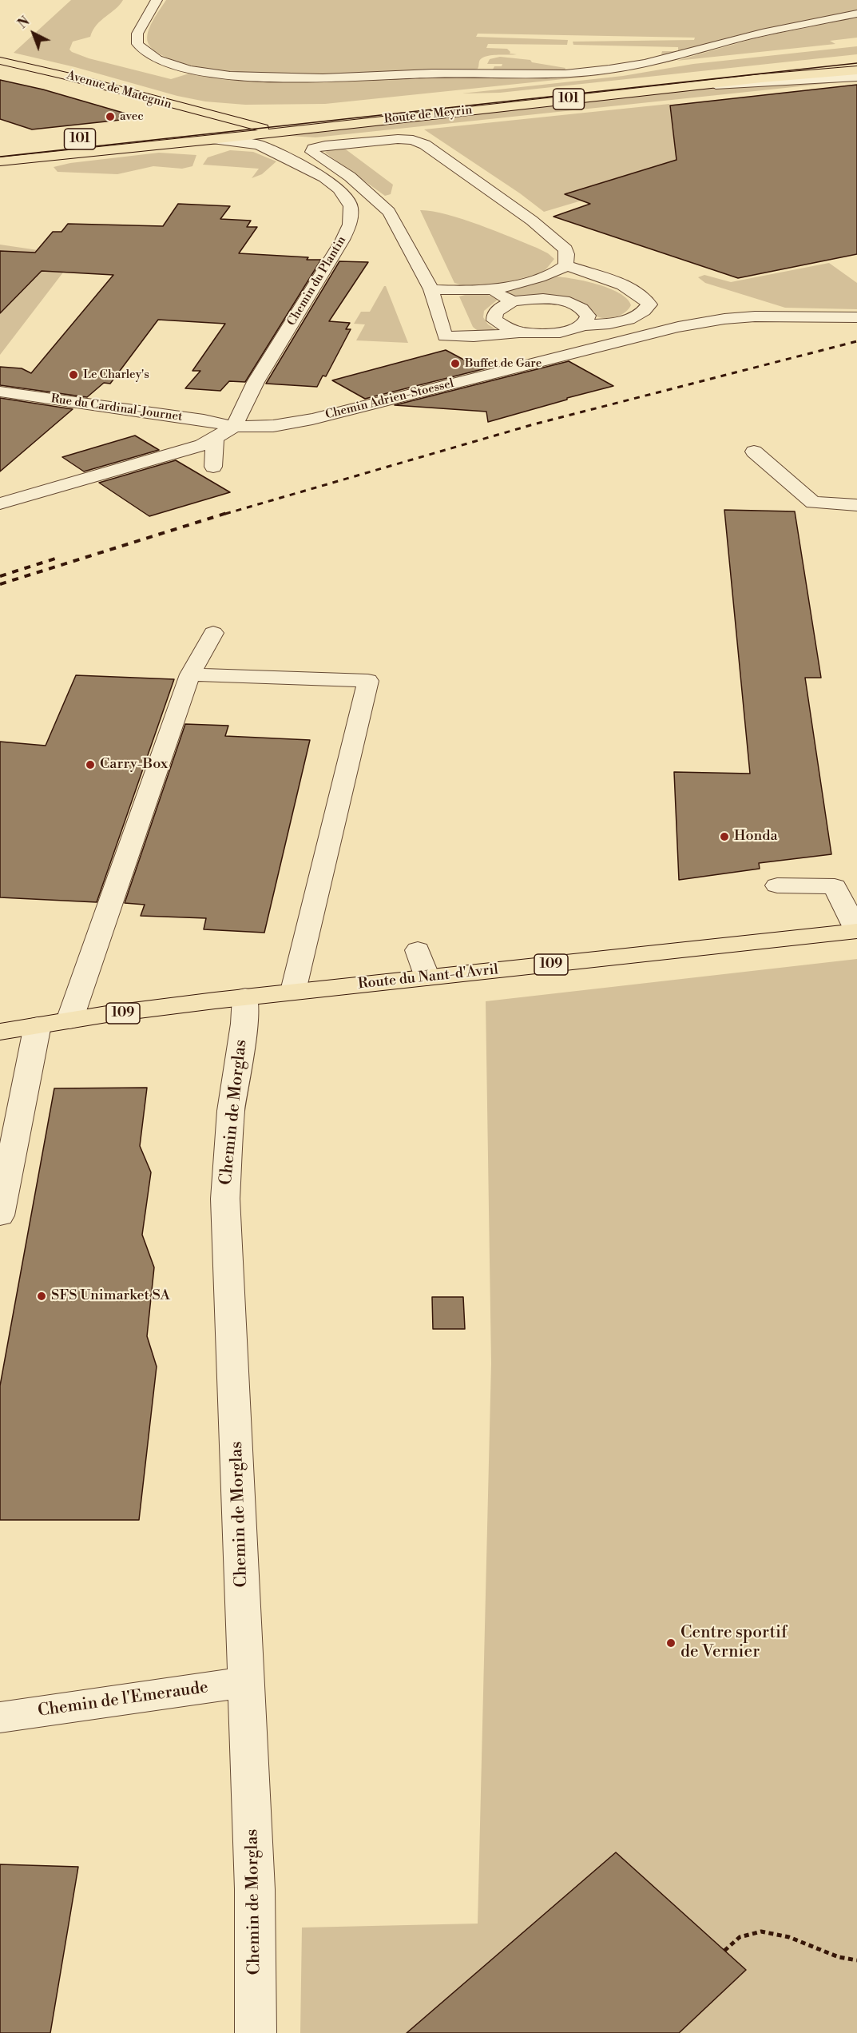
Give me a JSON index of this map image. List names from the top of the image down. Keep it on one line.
{"streets":{"main road":["Avenue de Mategnin","101","Route de Meyrin","109","Route du Nant-d'Avril"],"street":["Chemin du Plantin","Chemin Adrien-Stoessel","Rue du Cardinal-Journet","Chemin de Morglas","Chemin de l'Emeraude"]},"crossings":[["Avenue de Mategnin","Route de Meyrin"],["Route de Meyrin","Chemin du Plantin"],["Chemin du Plantin","Chemin Adrien-Stoessel"],["Chemin du Plantin","Rue du Cardinal-Journet"],["Chemin Adrien-Stoessel","Rue du Cardinal-Journet"],["Route du Nant-d'Avril","Chemin de Morglas"],["Chemin de Morglas","Chemin de l'Emeraude"]],"places":["avec","Buffet de Gare","Le Charley's","Carry-Box","Honda","SFS Unimarket SA","Centre sportif de Vernier"],"north":"top left"}
